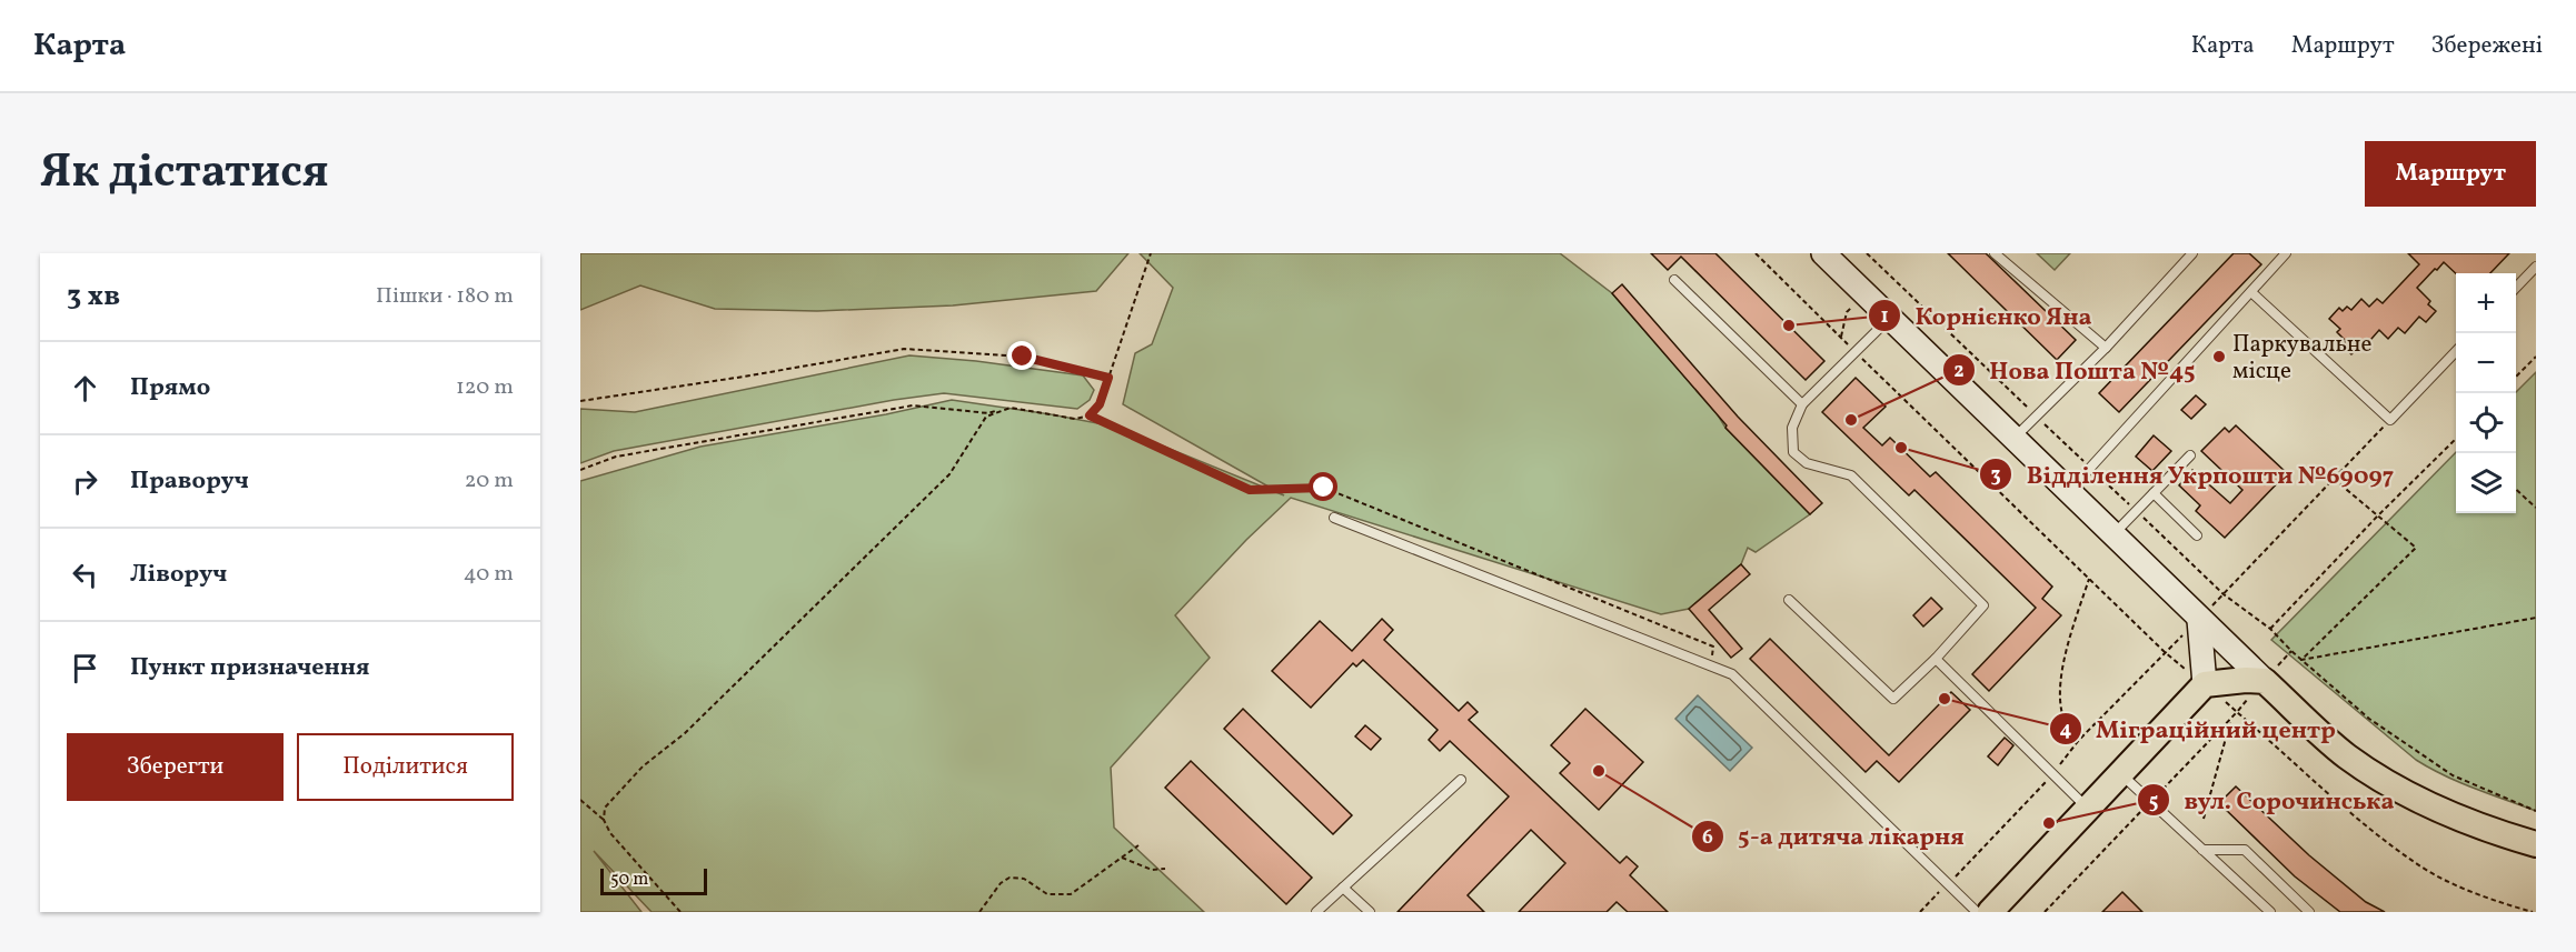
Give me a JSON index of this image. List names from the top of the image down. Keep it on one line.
{"places":["Корнієнко Яна","Паркувальне місце","Нова Пошта №45","Відділення Укрпошти №69097","Міграційний центр","5-а дитяча лікарня","вул. Сорочинська"],"scale_bar":"50 m","page":{"header":"Карта","nav":["Карта","Маршрут","Збережені"],"title":"Як дістатися","buttons":["Маршрут",["Зберегти","Поділитися"]],"heading":["3 хв","Пішки · 180 m"],"map_buttons":["+","−"],"list":[["Прямо","120 m"],["Праворуч","20 m"],["Ліворуч","40 m"],"Пункт призначення"],"scale":"50 m"}}
